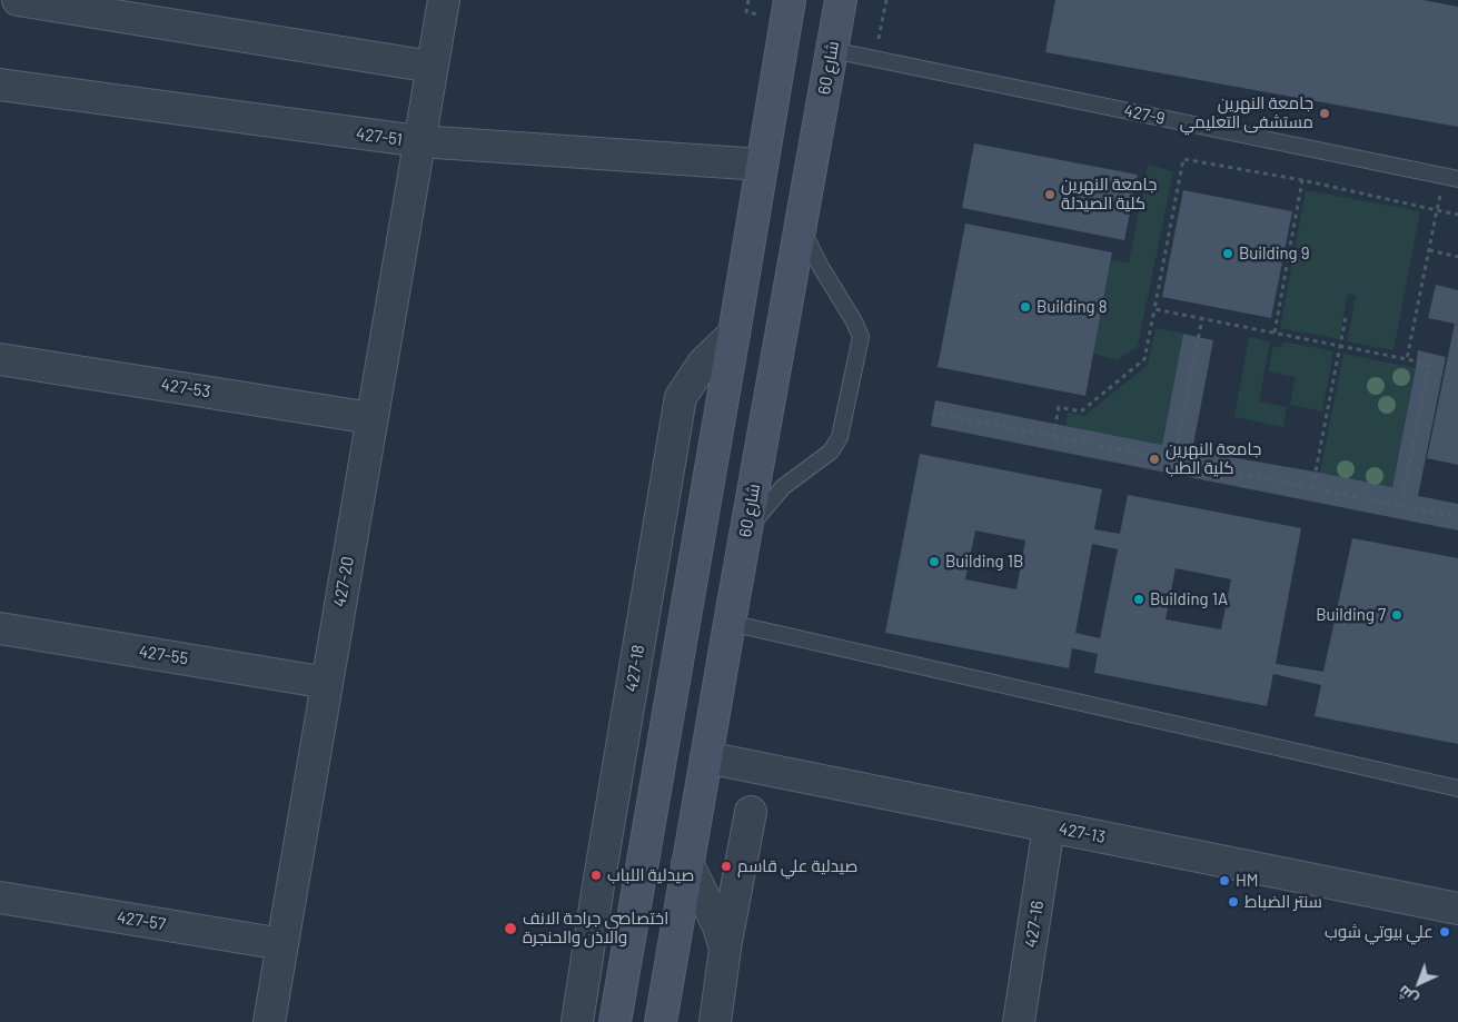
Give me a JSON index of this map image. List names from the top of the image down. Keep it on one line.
{"streets":{"street":["شارع 60","427-51","427-53","427-20","427-55","427-18","427-13","427-57","427-16"],"lane":["427-9"]},"crossings":[["شارع 60","427-9"],["شارع 60","427-13"],["427-51","427-20"],["427-53","427-20"],["427-20","427-55"],["427-20","427-57"],["427-13","427-16"]],"places":["جامعة النهرين مستشفى التعليمي","جامعة النهرين كلية الصيدلة","Building 9","Building 8","جامعة النهرين كلية الطب","Building 1B","Building 1A","Building 7","صيدلية علي قاسم","صيدلية اللباب","HM","سنتر الضباط","اختصاصي جراحة الانف والاذن والحنجرة","علي بيوتي شوب"],"north":"bottom left"}
